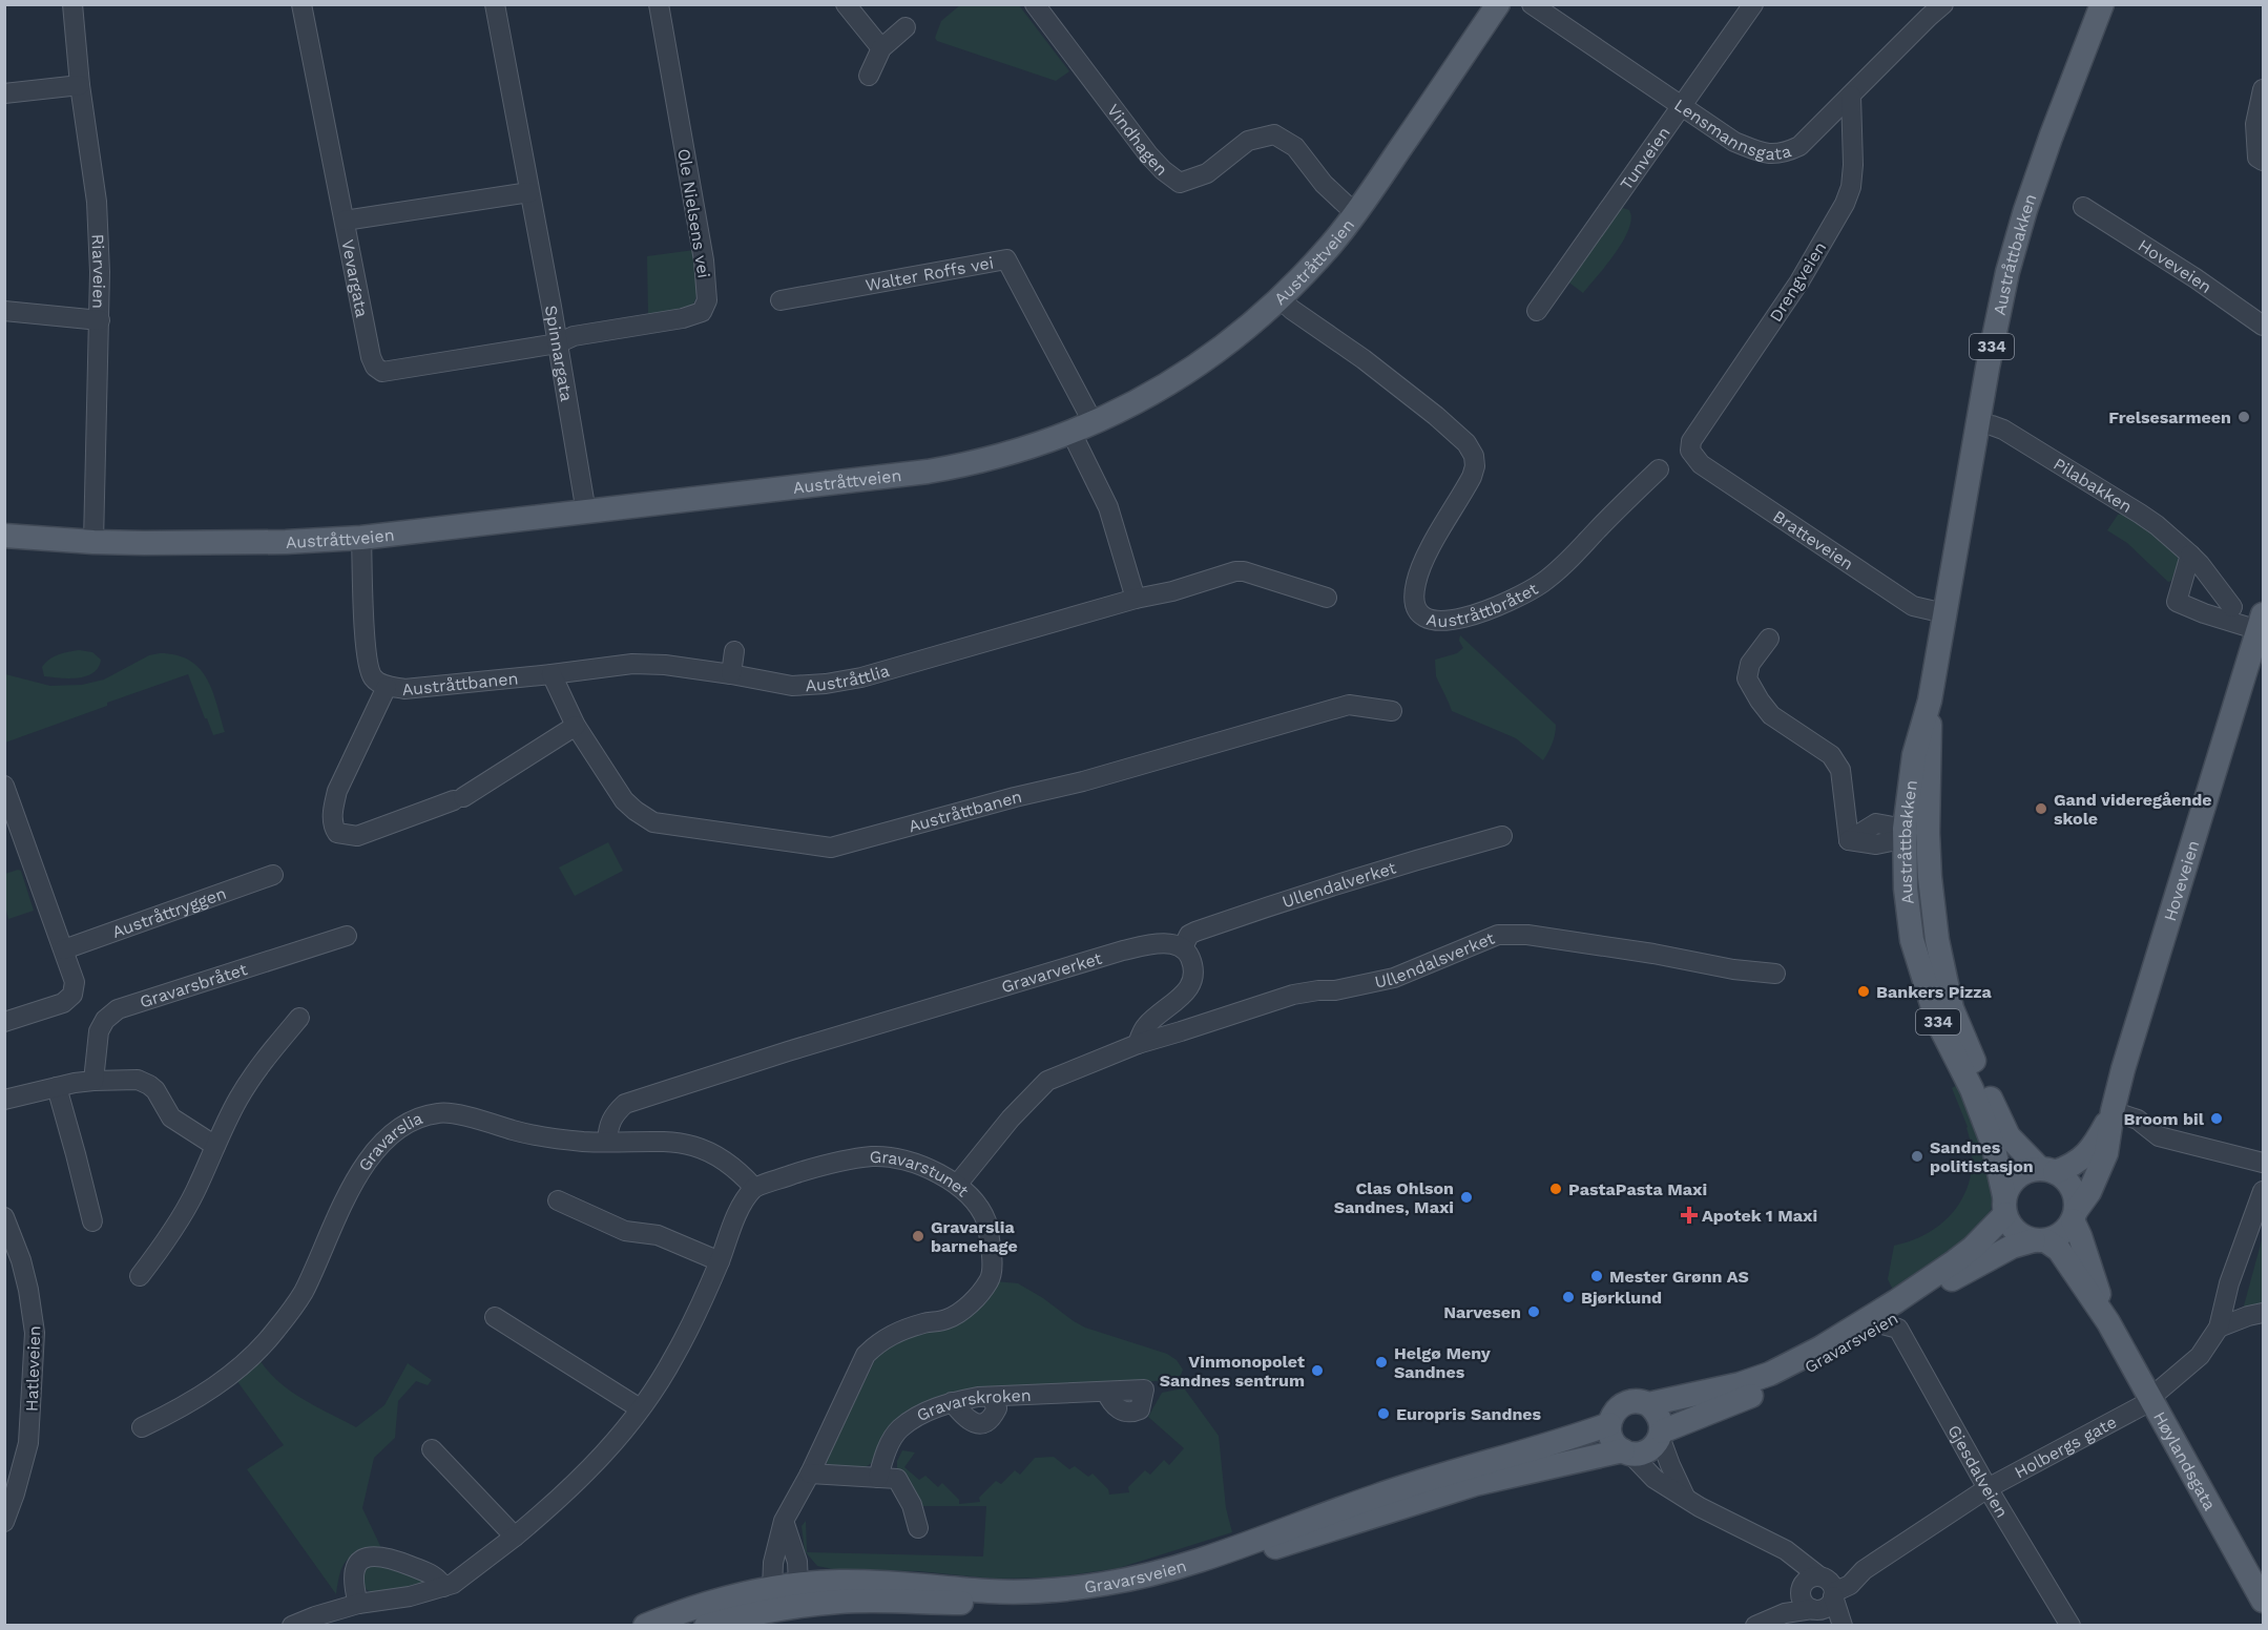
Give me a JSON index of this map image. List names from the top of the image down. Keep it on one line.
{"streets":{"main road":["Austråttbakken","Austråttveien","Hoveveien","334","Gravarsveien","Høylandsgata"],"street":["Lensmannsgata","Vindhagen","Tunveien","Ole Nielsens vei","Riarveien","Walter Roffs vei","Vevargata","Drengveien","Spinnargata","Pilabakken","Bratteveien","Austråttbråtet","Austråttlia","Austråttbanen","Ullendalverket","Austråttryggen","Ullendalsverket","Gravarverket","Gravarsbråtet","Gravarslia","Gravarstunet","Hatleveien","Gravarskroken","Holbergs gate","Gjesdalveien"]},"crossings":[["Lensmannsgata","Tunveien"],["Lensmannsgata","Drengveien"],["Vindhagen","Austråttveien"],["Ole Nielsens vei","Vevargata"],["Ole Nielsens vei","Spinnargata"],["Austråttbakken","Hoveveien"],["Austråttbakken","334"],["Austråttbakken","Bratteveien"],["Austråttbakken","Gravarsveien"],["Austråttbakken","Høylandsgata"],["Austråttveien","Riarveien"],["Austråttveien","Walter Roffs vei"],["Austråttveien","Spinnargata"],["Austråttveien","Austråttbråtet"],["Austråttveien","Austråttbanen"],["Hoveveien","334"],["Hoveveien","Gravarsveien"],["Hoveveien","Høylandsgata"],["Vevargata","Spinnargata"],["Drengveien","Bratteveien"],["334","Gravarsveien"],["334","Høylandsgata"],["Austråttlia","Austråttbanen"],["Ullendalverket","Gravarverket"],["Gravarverket","Gravarslia"],["Gravarslia","Gravarstunet"],["Gravarstunet","Gravarsveien"],["Gravarsveien","Høylandsgata"],["Gravarsveien","Gjesdalveien"],["Holbergs gate","Høylandsgata"],["Holbergs gate","Gjesdalveien"]],"places":{"other":["Frelsesarmeen","Gand videregående skole","Bankers Pizza","Broom bil","Sandnes politistasjon","PastaPasta Maxi","Clas Ohlson Sandnes, Maxi","Gravarslia barnehage","Mester Grønn AS","Bjørklund","Narvesen","Helgø Meny Sandnes","Vinmonopolet Sandnes sentrum","Europris Sandnes"],"health":["Apotek 1 Maxi"]}}
